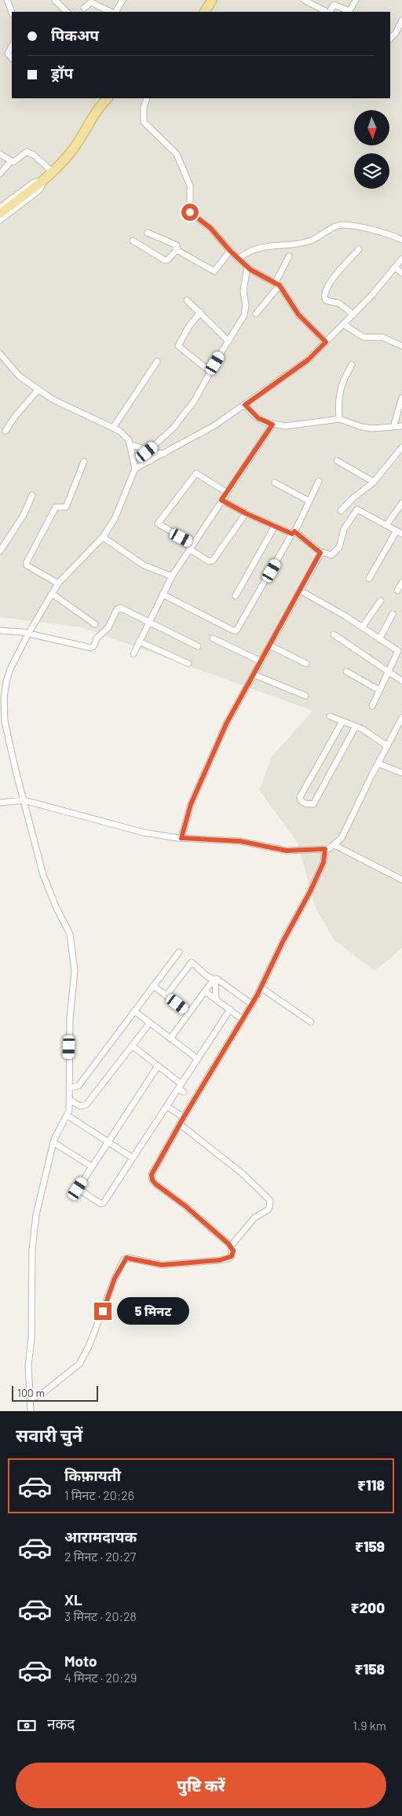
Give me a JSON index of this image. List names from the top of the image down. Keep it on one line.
{"scale_bar":"100 m","north":"bottom","page":{"banner":["पिकअप","ड्रॉप"],"bubble":"5 मिनट","scale":"100 m","heading":"सवारी चुनें","list":[{"name":"किफ़ायती","note":"1 मिनट · 20:26","value":"₹118"},{"name":"आरामदायक","note":"2 मिनट · 20:27","value":"₹159"},{"name":"XL","note":"3 मिनट · 20:28","value":"₹200"},{"name":"Moto","note":"4 मिनट · 20:29","value":"₹158"}],"pay":["नकद","1.9 km"],"buttons":"पुष्टि करें"}}
